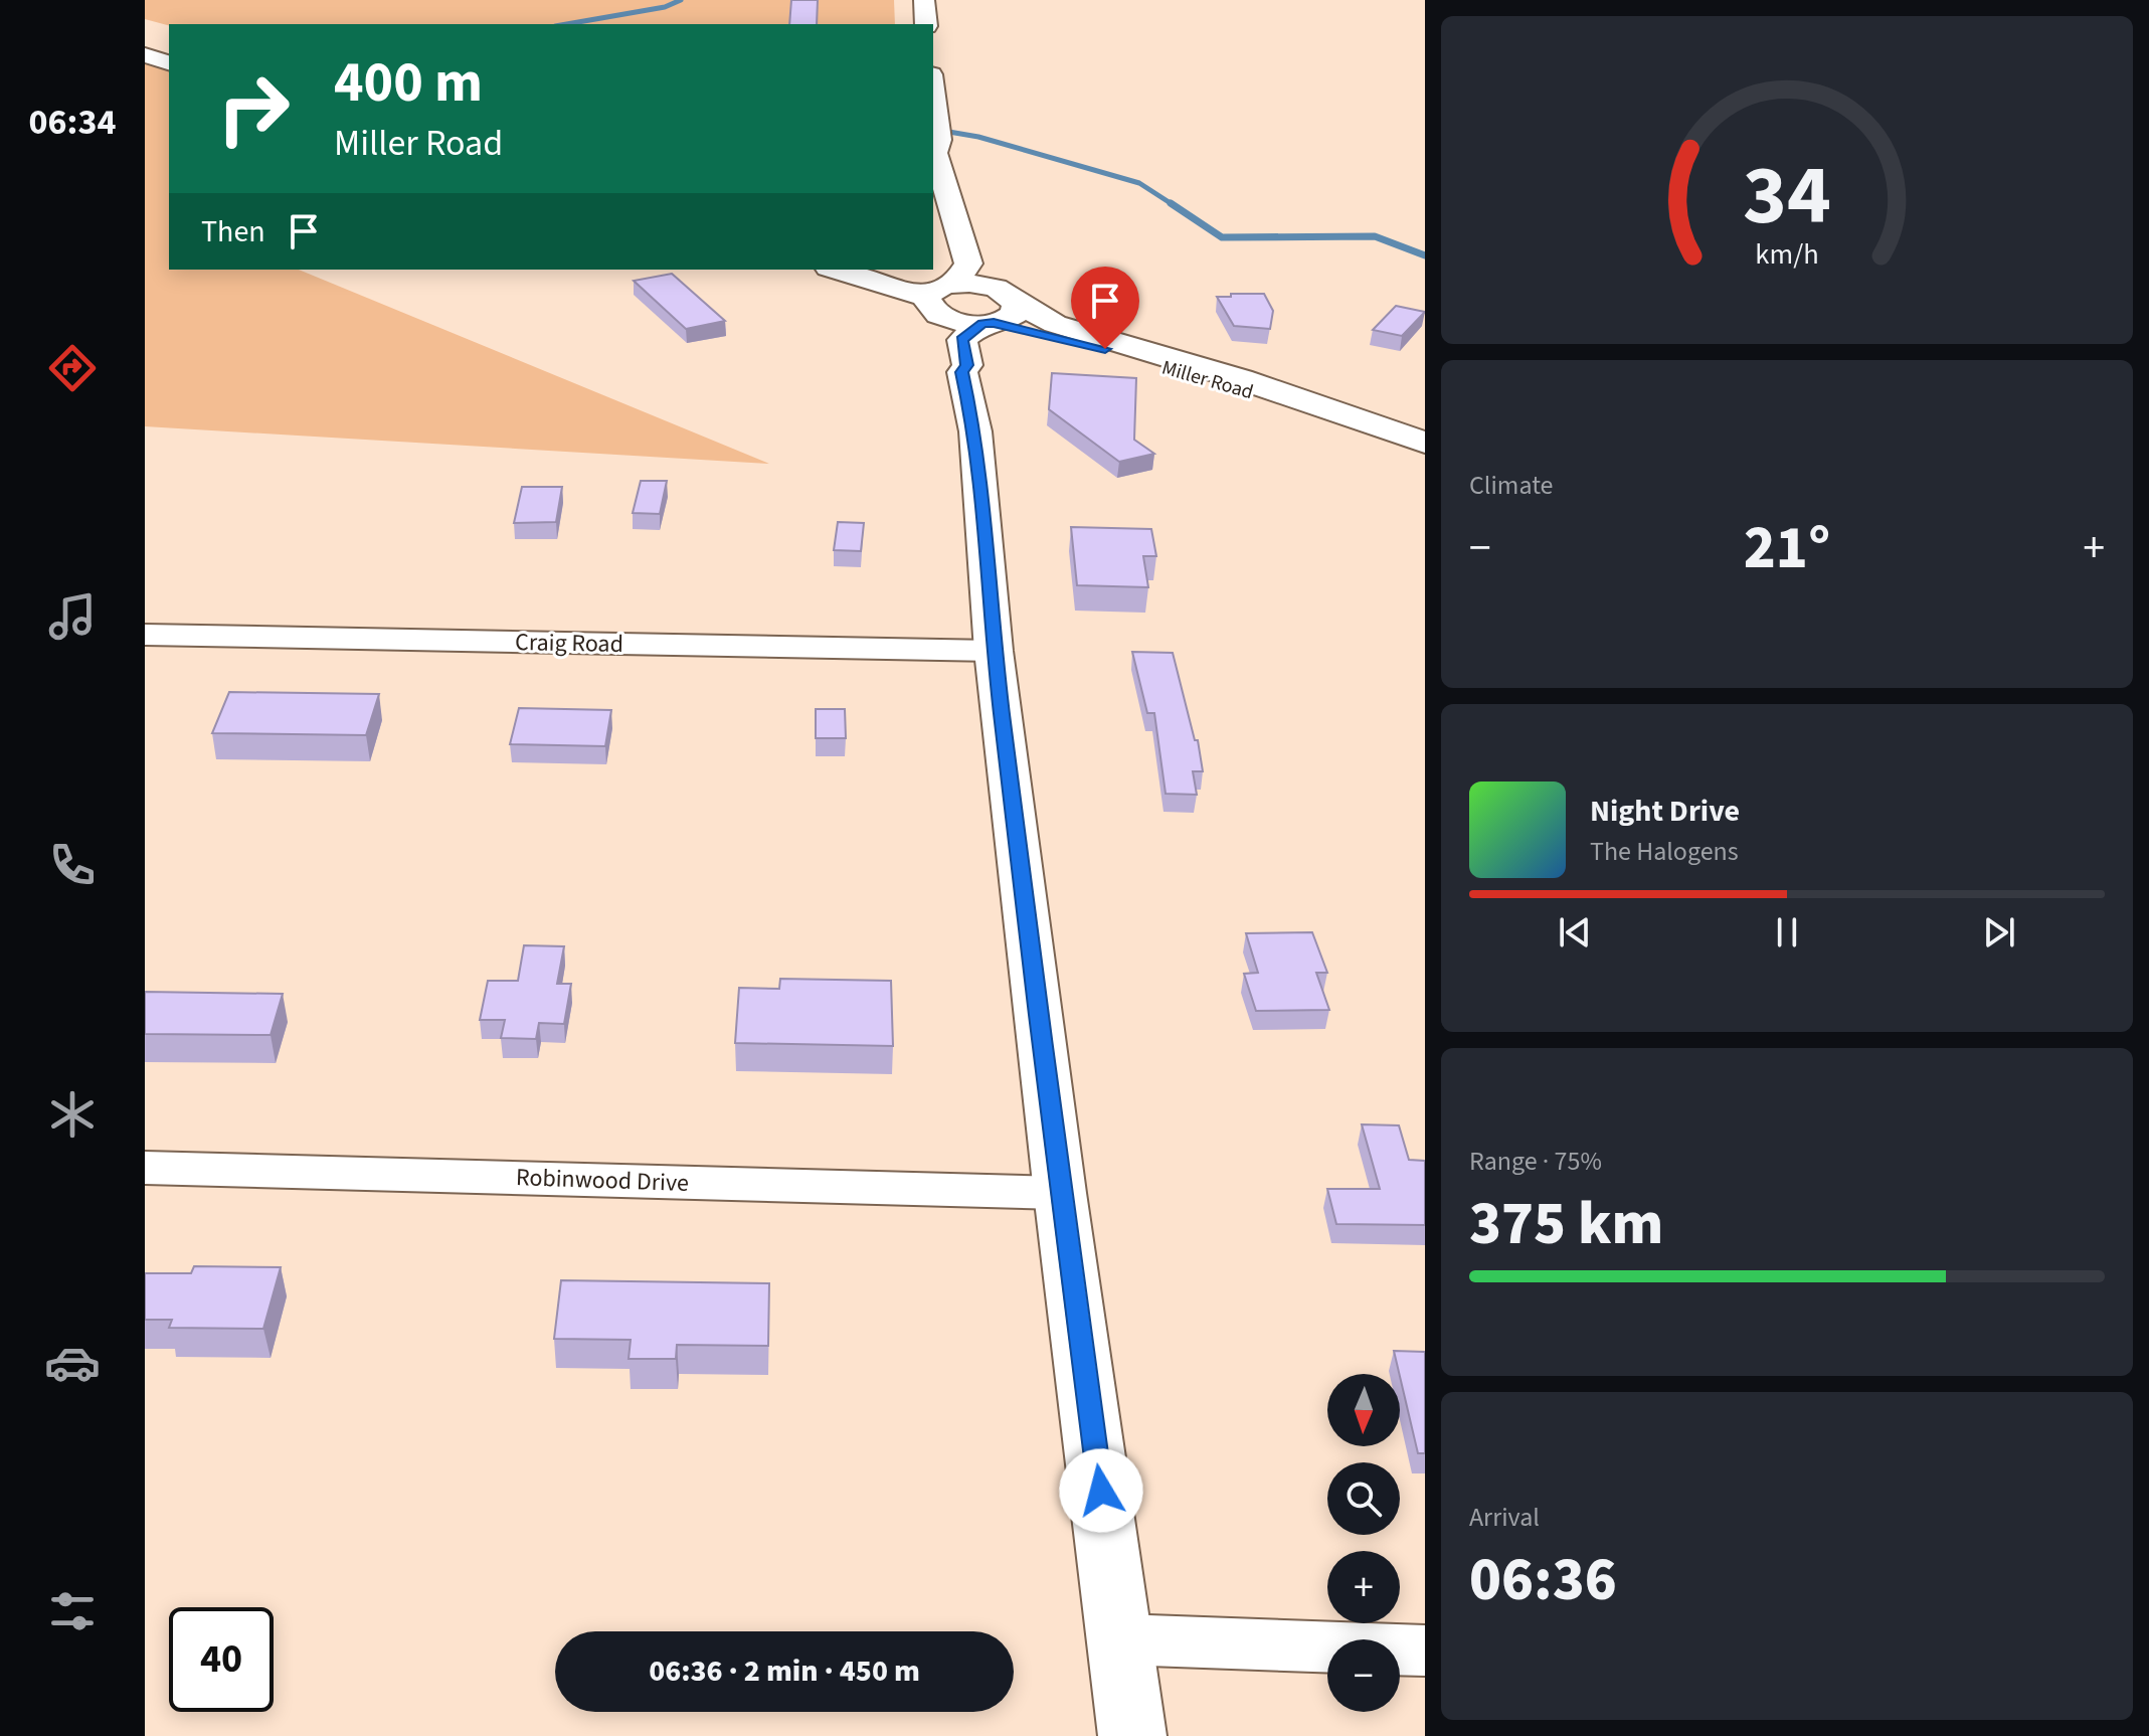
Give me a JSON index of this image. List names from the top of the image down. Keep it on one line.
{"streets":{"main road":["Miller Road"],"street":["Craig Road","Robinwood Drive"]},"north":"bottom","page":{"tabs":"06:34","turn":["400 m","Miller Road"],"then":"Then","tile":["Climate",["Range · 75%","375 km"],["Arrival","06:36"]],"heat":["−","21°","+"],"song":["Night Drive","The Halogens"],"map_buttons":["+","−"],"limit":"40","trip":"06:36 · 2 min · 450 m","gauge":["34","km/h"]}}
